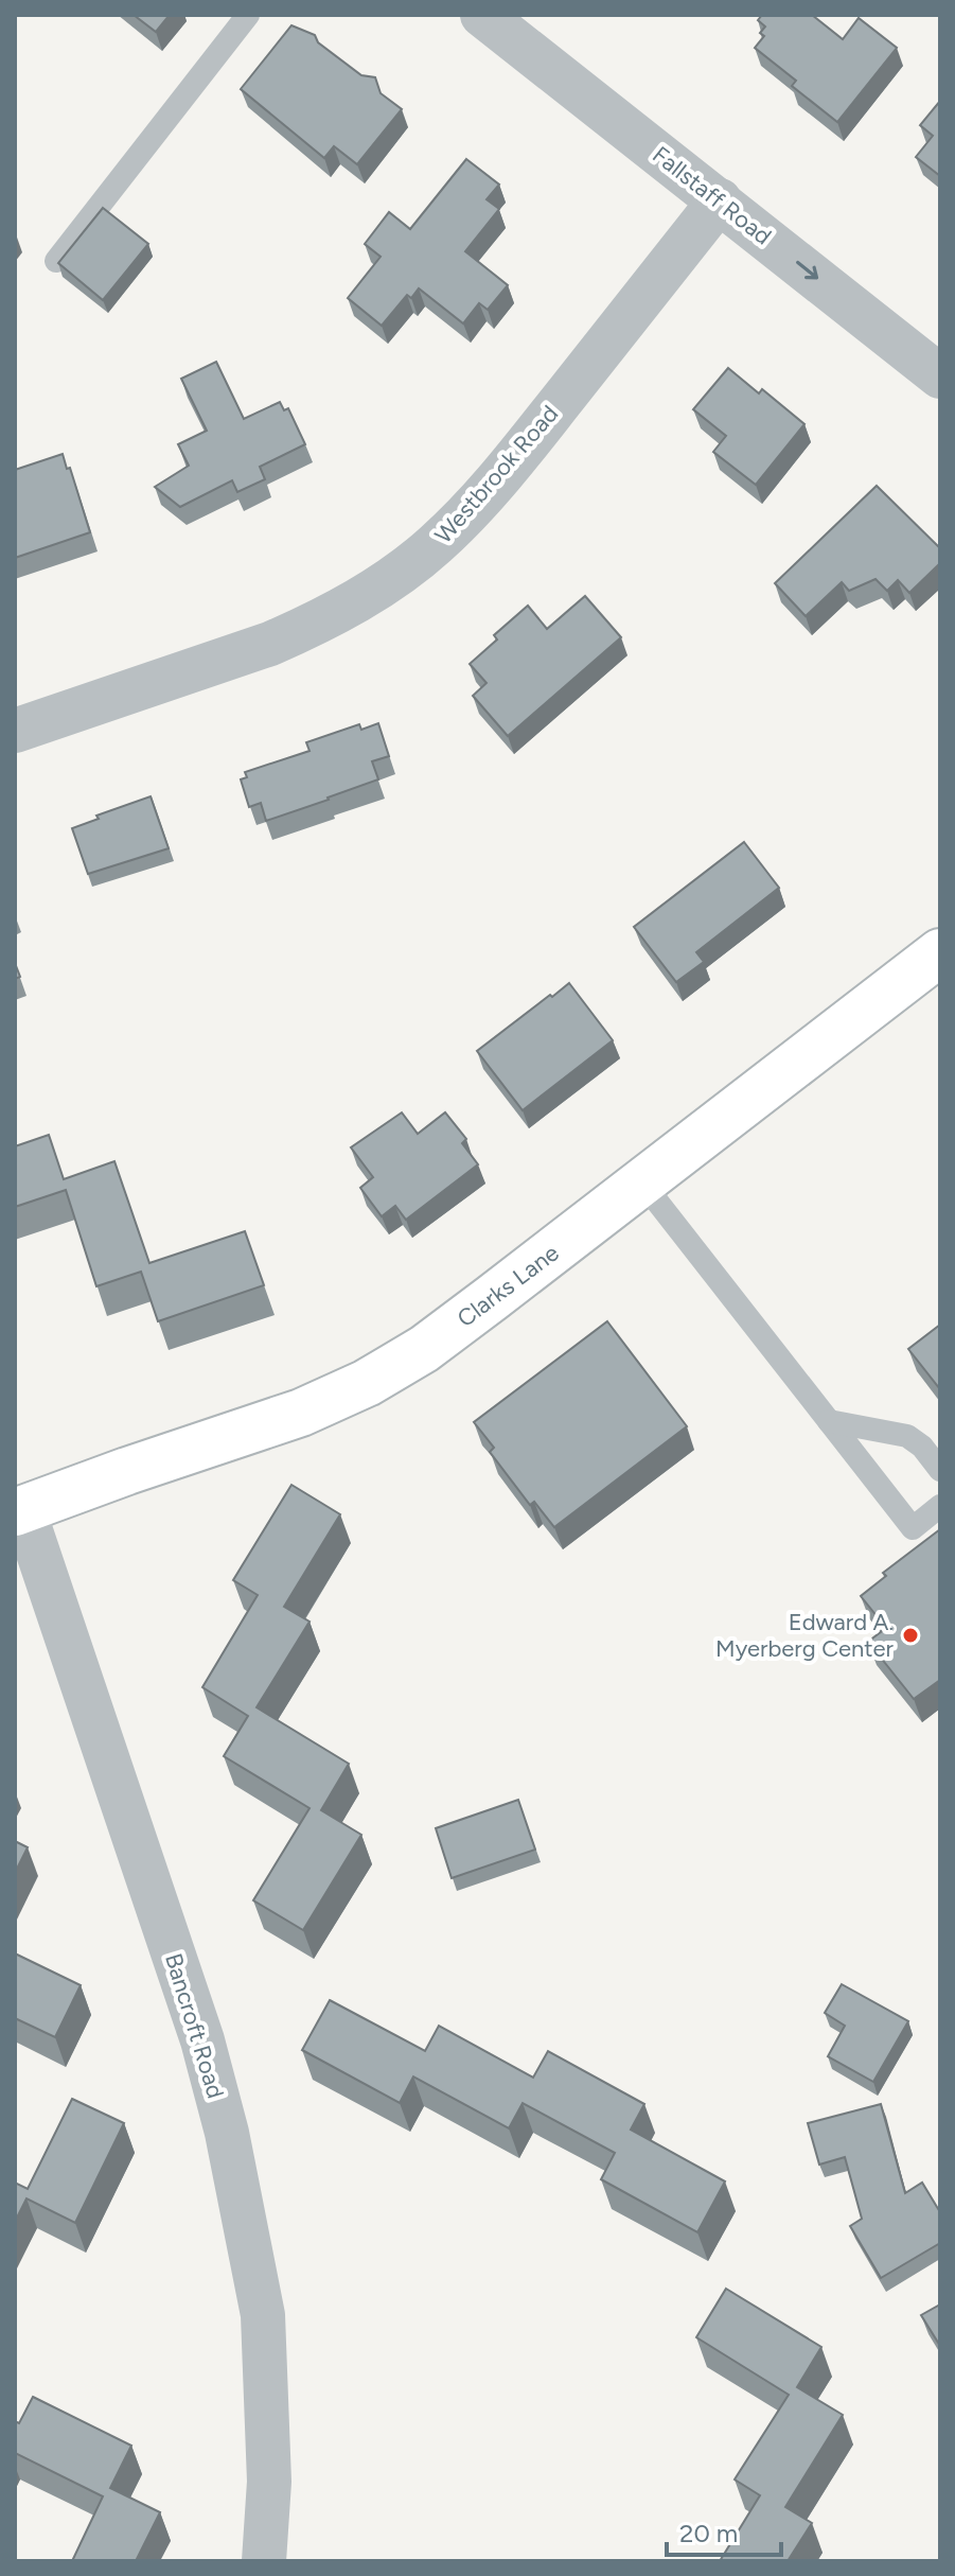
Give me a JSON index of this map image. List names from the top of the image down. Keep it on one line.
{"streets":{"street":["Fallstaff Road","Westbrook Road","Clarks Lane","Bancroft Road"]},"crossings":[["Fallstaff Road","Westbrook Road"],["Clarks Lane","Bancroft Road"]],"one_way":["Fallstaff Road"],"places":["Edward A. Myerberg Center"],"scale_bar":"20 m"}
